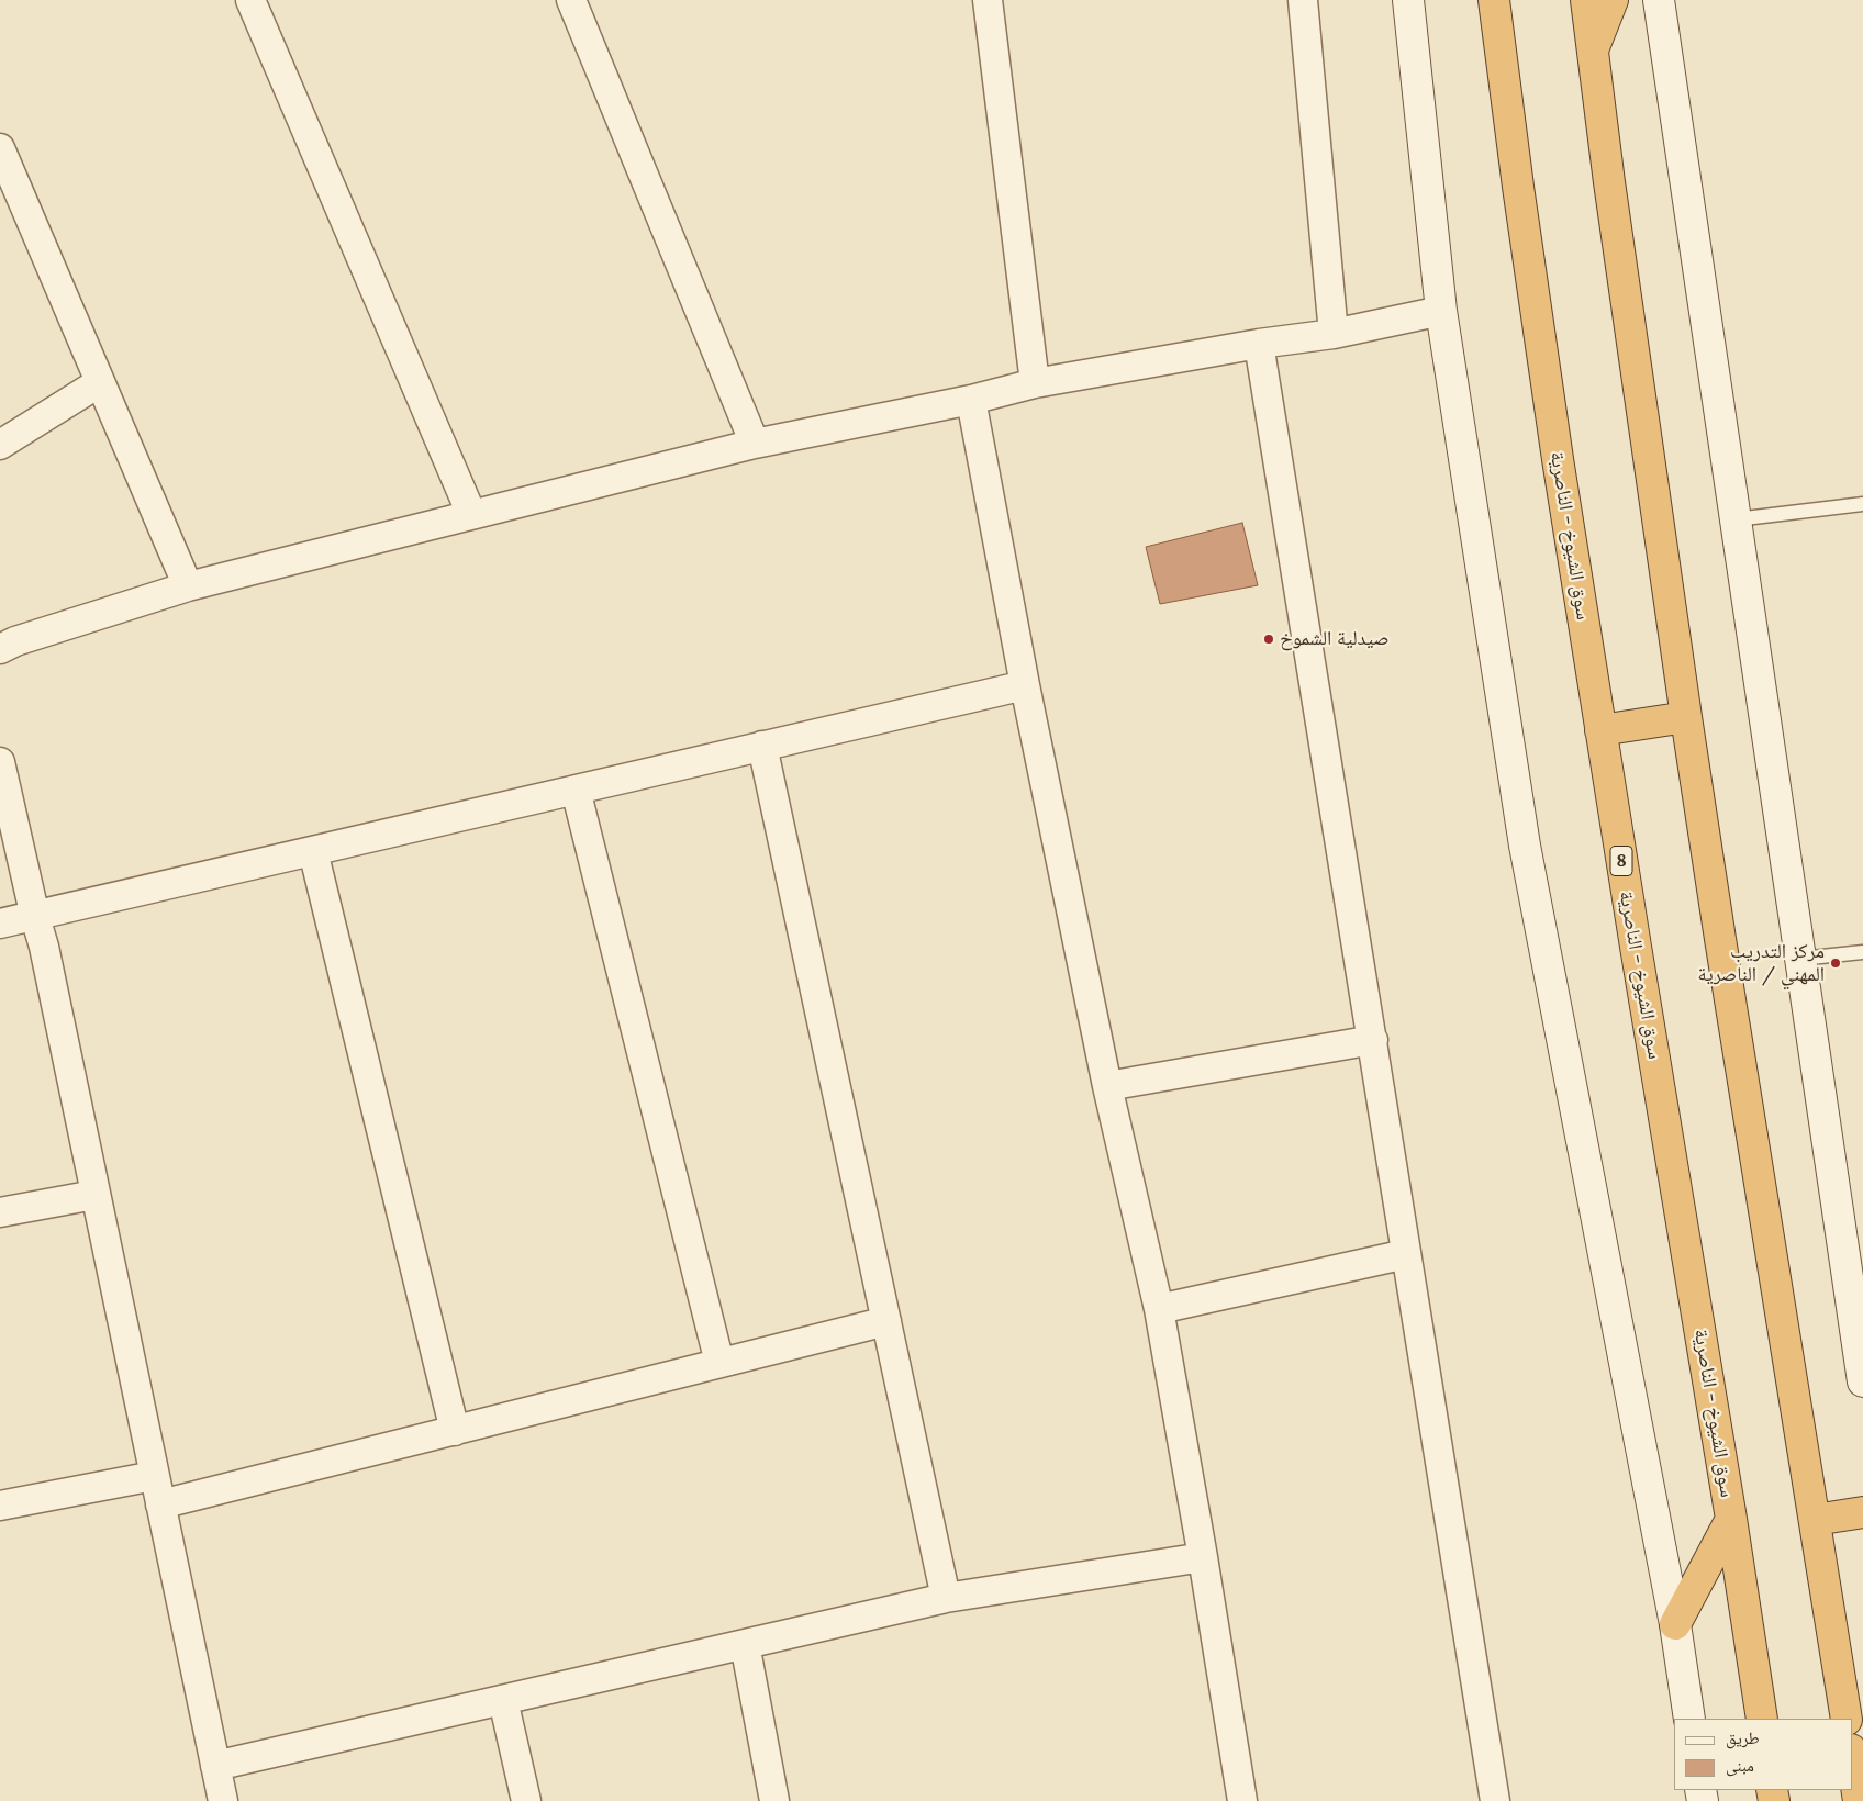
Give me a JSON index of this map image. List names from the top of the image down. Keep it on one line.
{"streets":{"highway":["سوق الشيوخ - الناصرية","8"]},"places":["صيدلية الشموخ","مركز التدريب المهني / الناصرية"],"legend":["طريق","مبنى"]}
